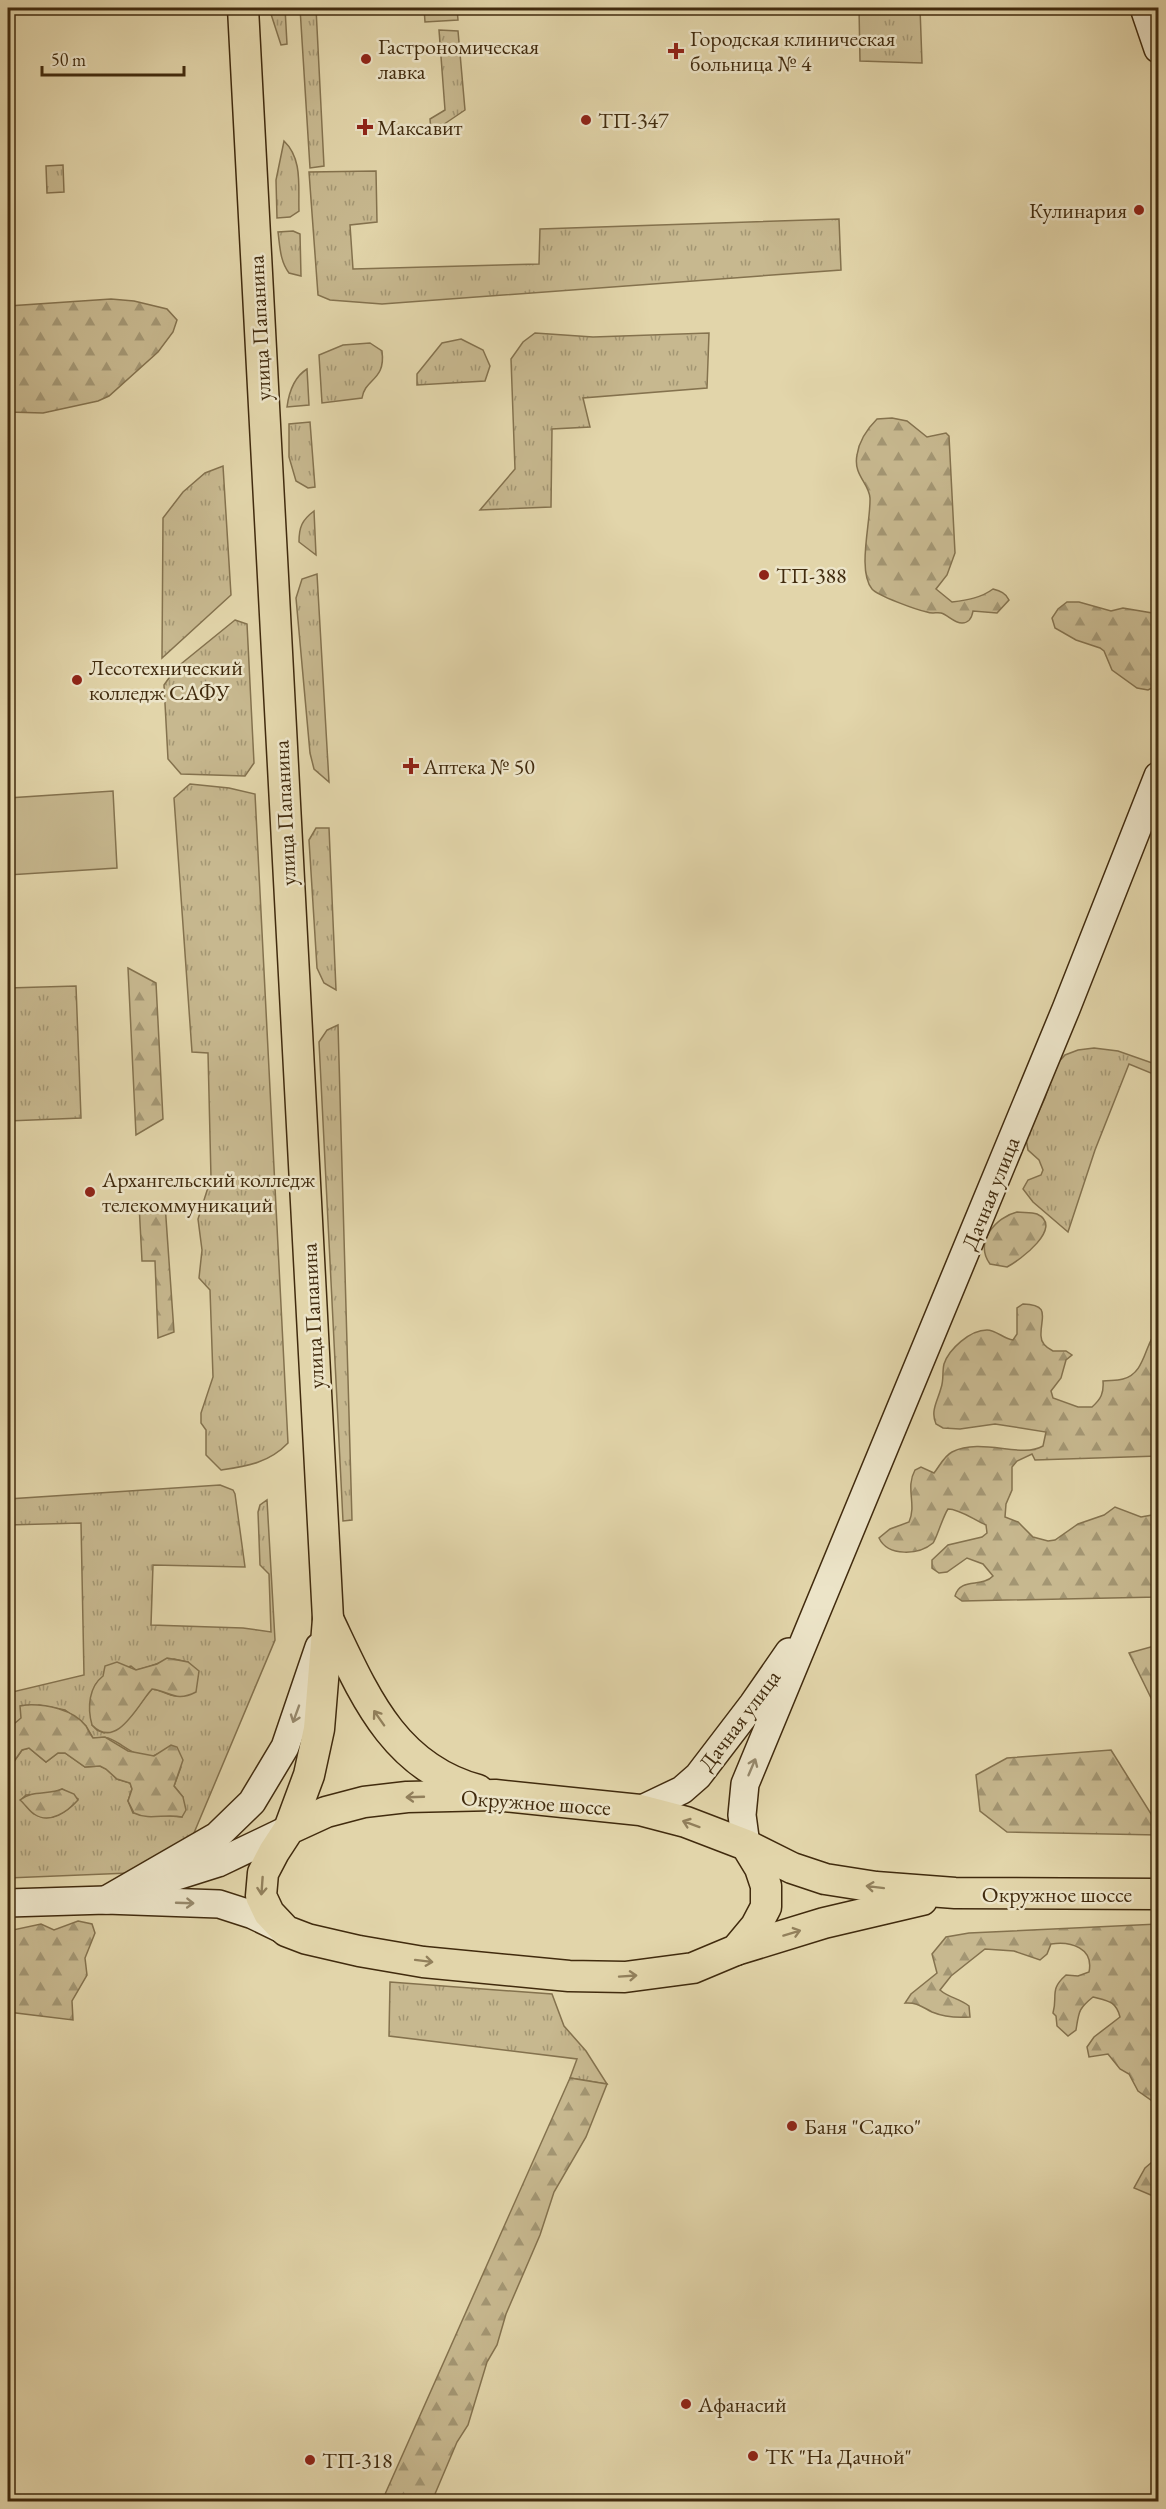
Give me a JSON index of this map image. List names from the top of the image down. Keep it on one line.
{"streets":{"main road":["улица Папанина","Окружное шоссе"],"street":["Дачная улица"]},"crossings":[["улица Папанина","Окружное шоссе"],["Дачная улица","Окружное шоссе"]],"places":{"health":["Городская клиническая больница № 4","Максавит","Аптека № 50"],"other":["Гастрономическая лавка","ТП-347","Кулинария","ТП-388","Лесотехнический колледж САФУ","Архангельский колледж телекоммуникаций","Баня \"Садко\"","Афанасий","ТК \"На Дачной\"","ТП-318"]},"scale_bar":"50 m"}
